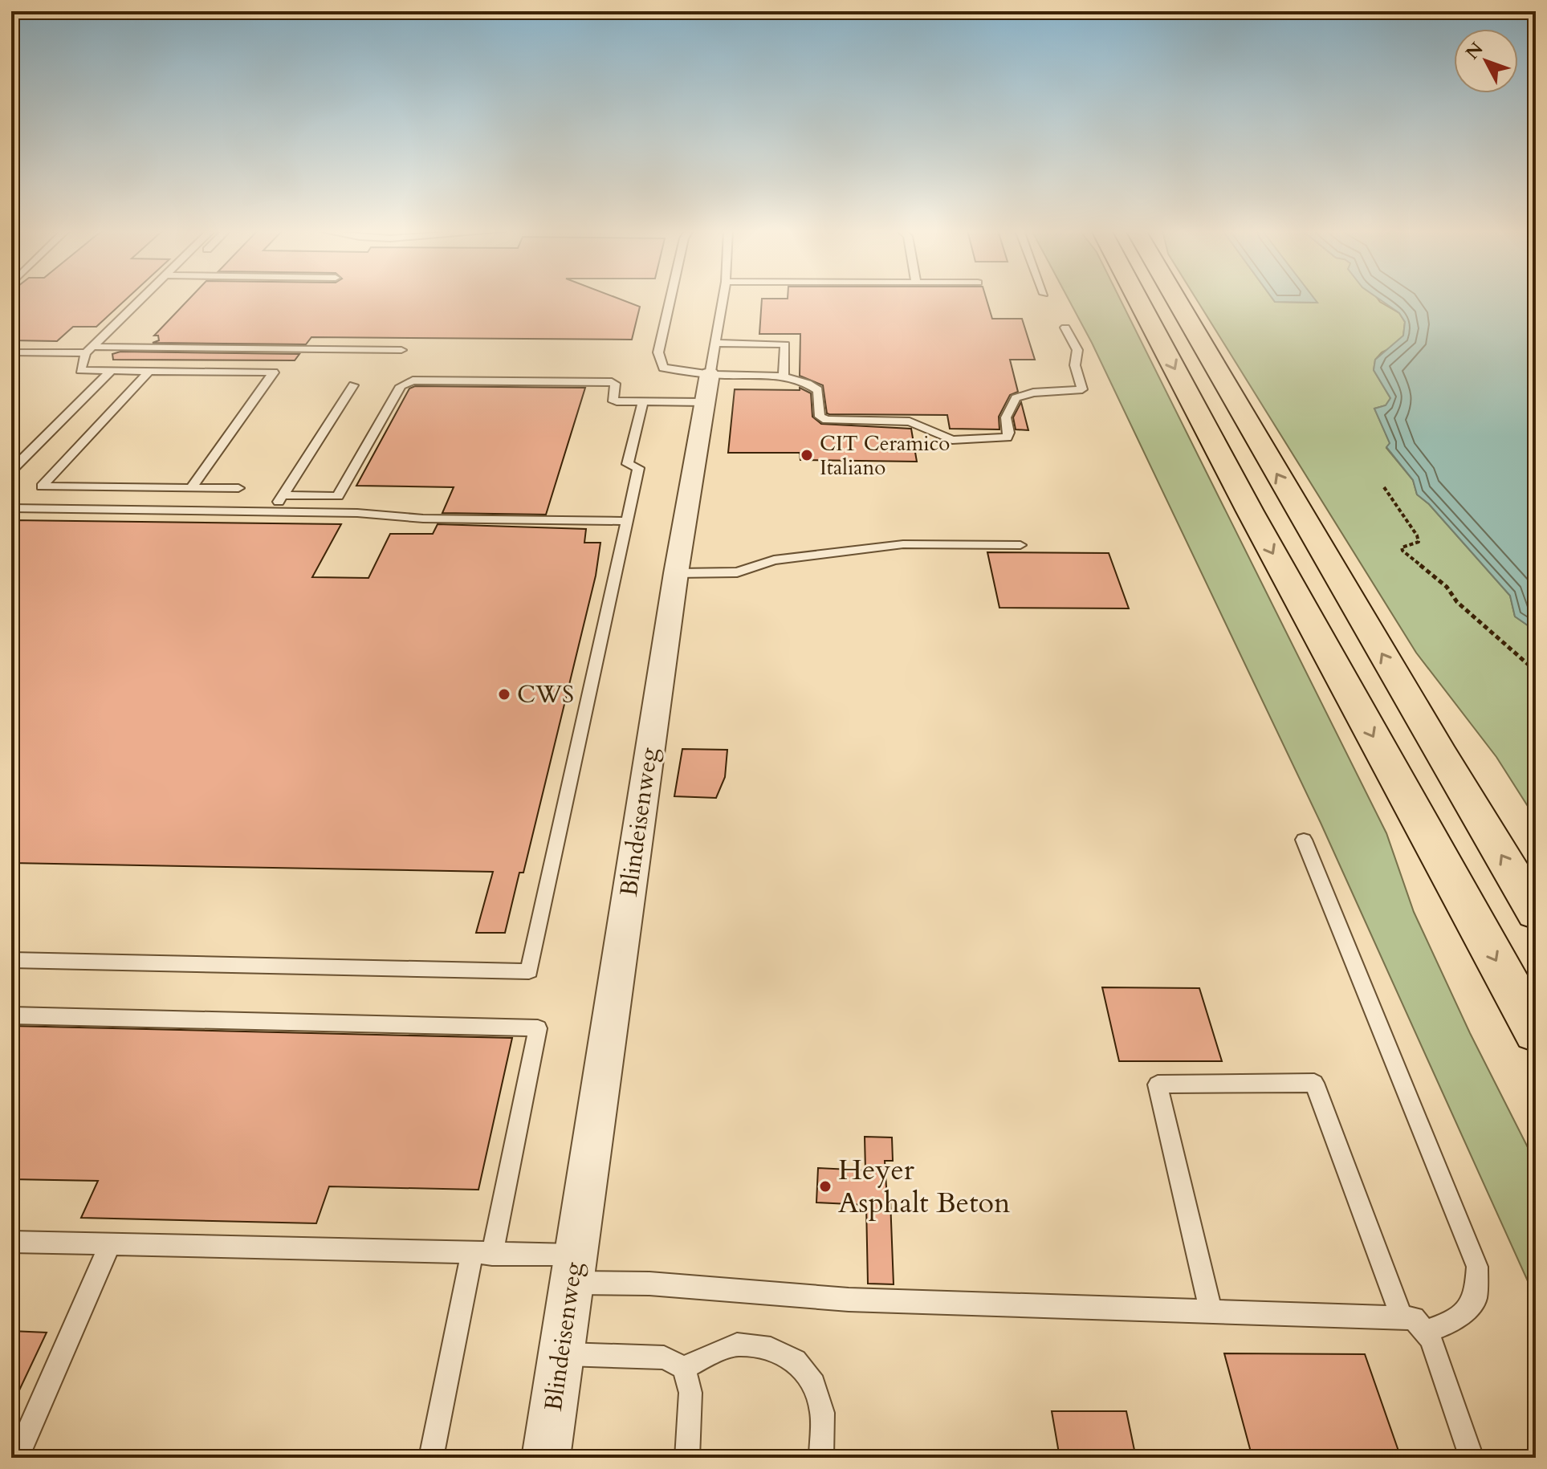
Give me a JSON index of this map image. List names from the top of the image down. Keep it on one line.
{"streets":{"street":["Blindeisenweg"]},"places":["CIT Ceramico Italiano","CWS","Heyer Asphalt Beton"],"north":"top left"}
